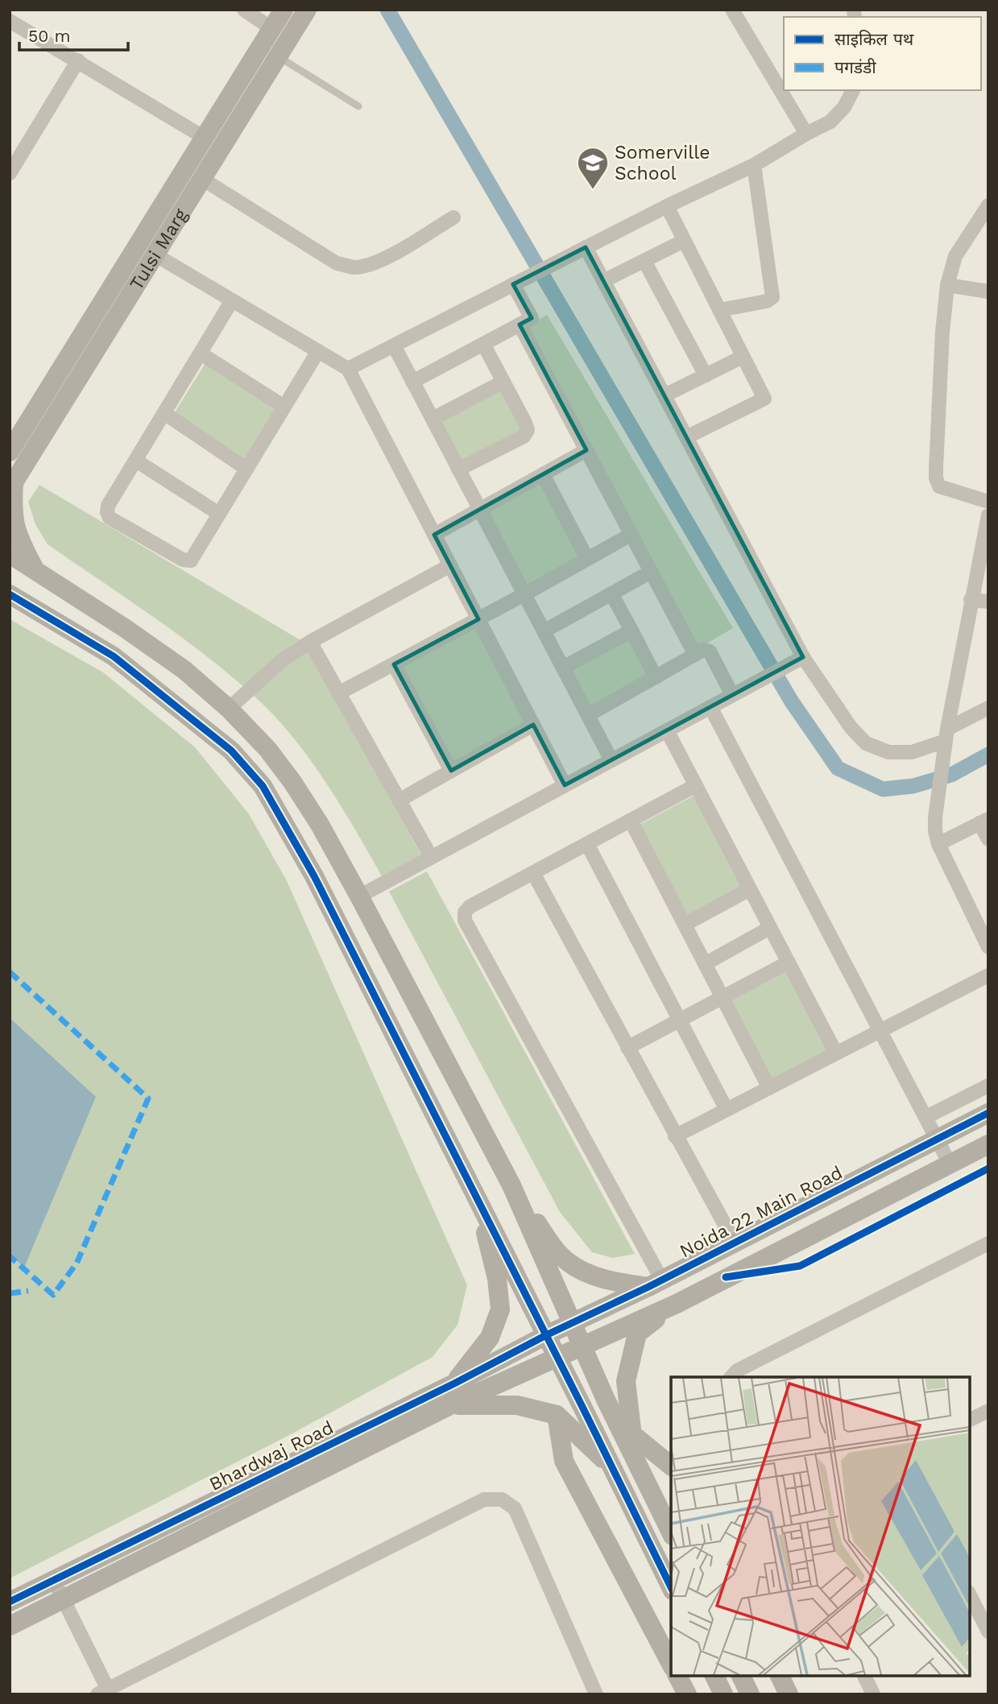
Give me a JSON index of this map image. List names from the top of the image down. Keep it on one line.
{"streets":{"street":["Tulsi Marg","Noida 22 Main Road","Bhardwaj Road"]},"crossings":[["Noida 22 Main Road","Bhardwaj Road"]],"places":{"school or university":["Somerville School"]},"legend":["साइकिल पथ","पगडंडी"],"scale_bar":"50 m"}
